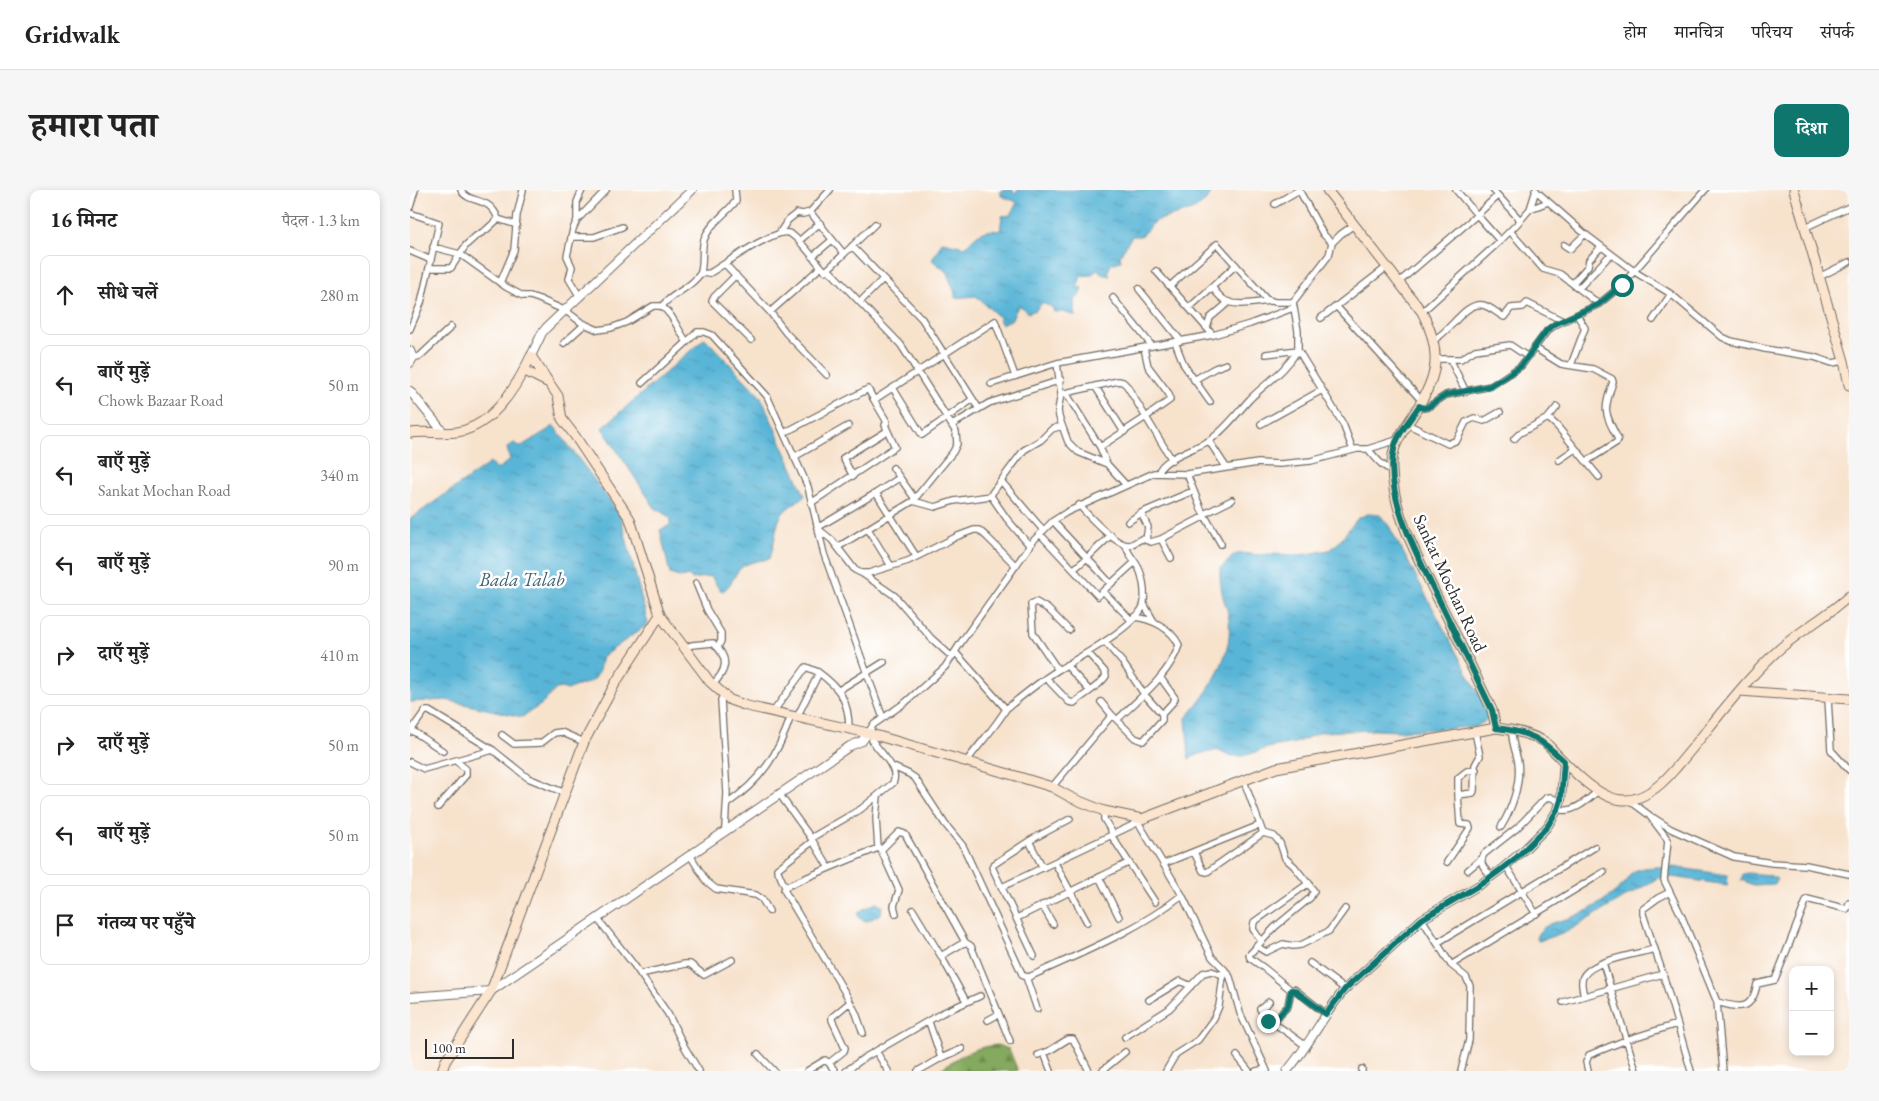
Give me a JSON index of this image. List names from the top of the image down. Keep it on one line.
{"streets":{"main road":["Sankat Mochan Road"]},"water":["Bada Talab"],"scale_bar":"100 m","page":{"header":"Gridwalk","nav":["होम","मानचित्र","परिचय","संपर्क"],"title":"हमारा पता","buttons":"दिशा","heading":["16 मिनट","पैदल · 1.3 km"],"list":[["सीधे चलें","280 m"],["बाएँ मुड़ें","Chowk Bazaar Road","50 m"],["बाएँ मुड़ें","Sankat Mochan Road","340 m"],["बाएँ मुड़ें","90 m"],["दाएँ मुड़ें","410 m"],["दाएँ मुड़ें","50 m"],["बाएँ मुड़ें","50 m"],"गंतव्य पर पहुँचे"],"map_buttons":["+","−"],"scale":"100 m"}}
